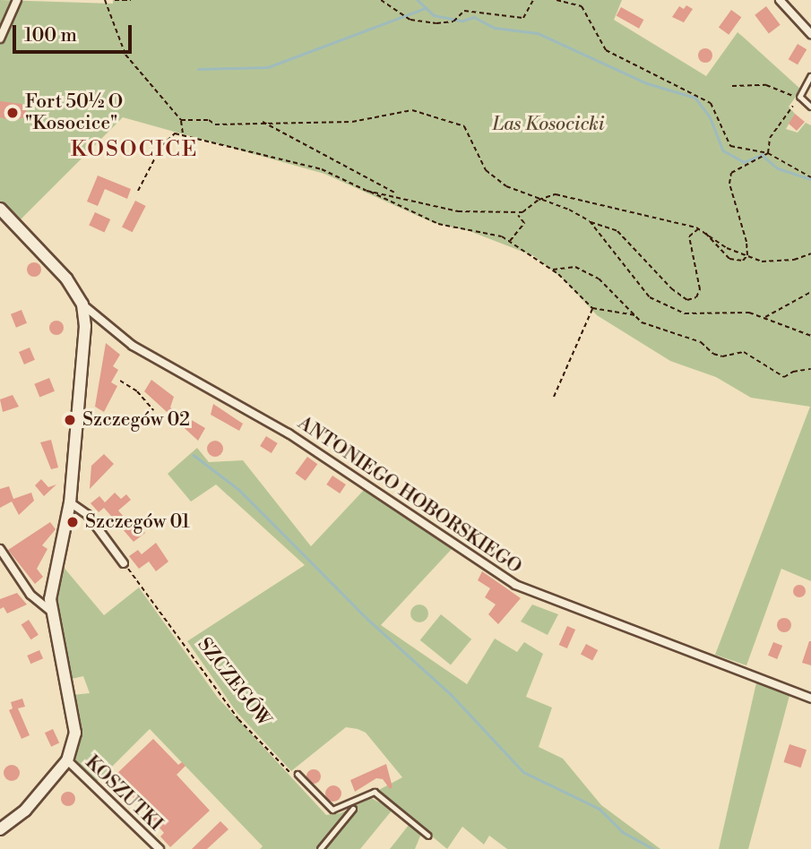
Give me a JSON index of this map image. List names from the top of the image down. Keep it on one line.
{"streets":{"street":["ANTONIEGO HOBORSKIEGO","KOSZUTKI"],"path":["SZCZEGÓW"]},"districts":["KOSOCICE"],"parks":["Las Kosocicki"],"places":["Fort 50½ O \"Kosocice\"","Szczegów 02","Szczegów 01"],"scale_bar":"100 m"}
